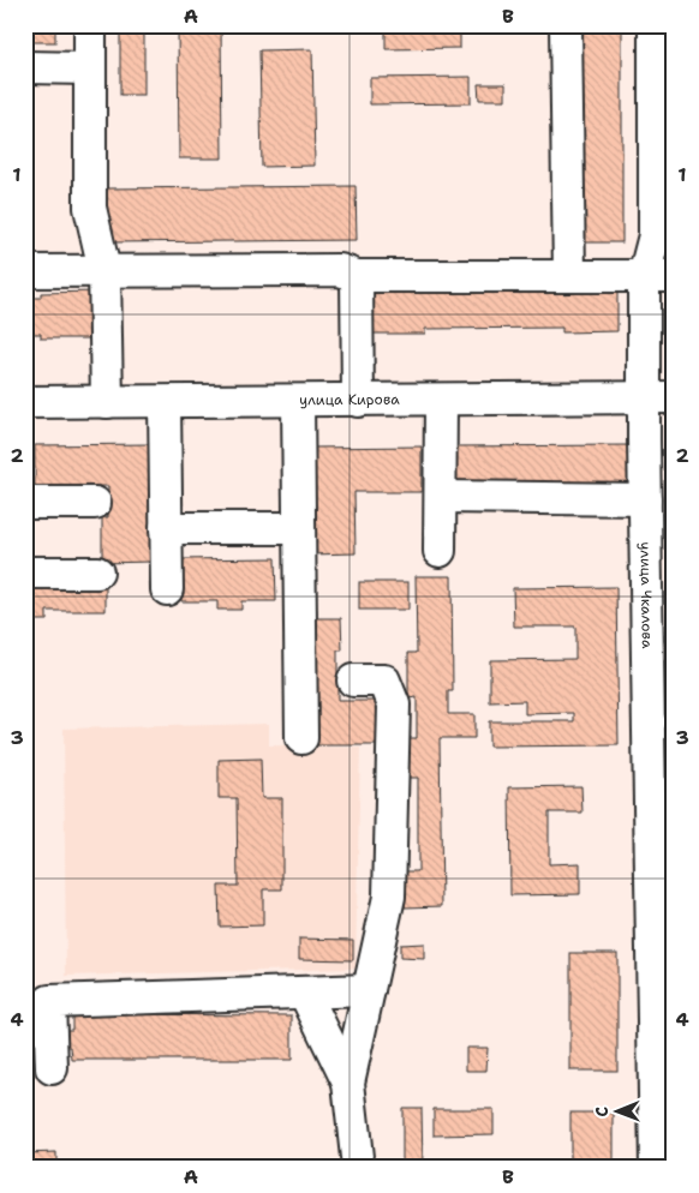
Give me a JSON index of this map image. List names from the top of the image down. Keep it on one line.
{"streets":{"street":["улица Кирова","улица Чкалова"]},"crossings":[["улица Кирова","улица Чкалова"]],"north":"left","grid":{"columns":["A","B"],"rows":["1","2","3","4"]}}
